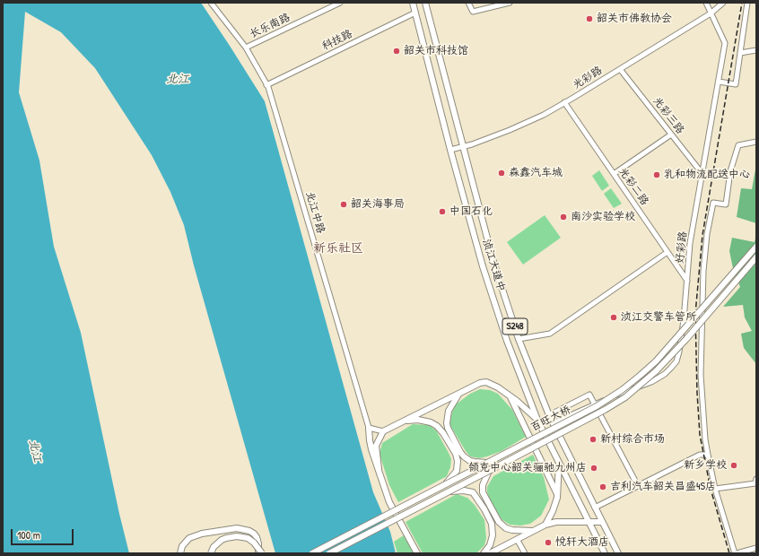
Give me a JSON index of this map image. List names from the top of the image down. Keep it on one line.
{"streets":{"main road":["浈江大道中","S248","百旺大桥"],"street":["长乐南路","科技路","光彩路","光彩三路","光彩二路","北江中路","好彩路"]},"crossings":[["长乐南路","北江中路"],["科技路","北江中路"],["科技路","浈江大道中"],["光彩路","光彩三路"],["光彩路","光彩二路"],["光彩路","好彩路"],["光彩路","浈江大道中"],["光彩三路","好彩路"],["光彩二路","好彩路"],["好彩路","浈江大道中"],["浈江大道中","S248"]],"districts":["新乐社区"],"water":["北江"],"places":["韶关市佛教协会","韶关市科技馆","森鑫汽车城","乳和物流配送中心","韶关海事局","中国石化","南沙实验学校","浈江交警车管所","新村综合市场","新乡学校","领克中心韶关骊驰九州店","吉利汽车韶关昌盛4S店","悦轩大酒店"],"scale_bar":"100 m"}
